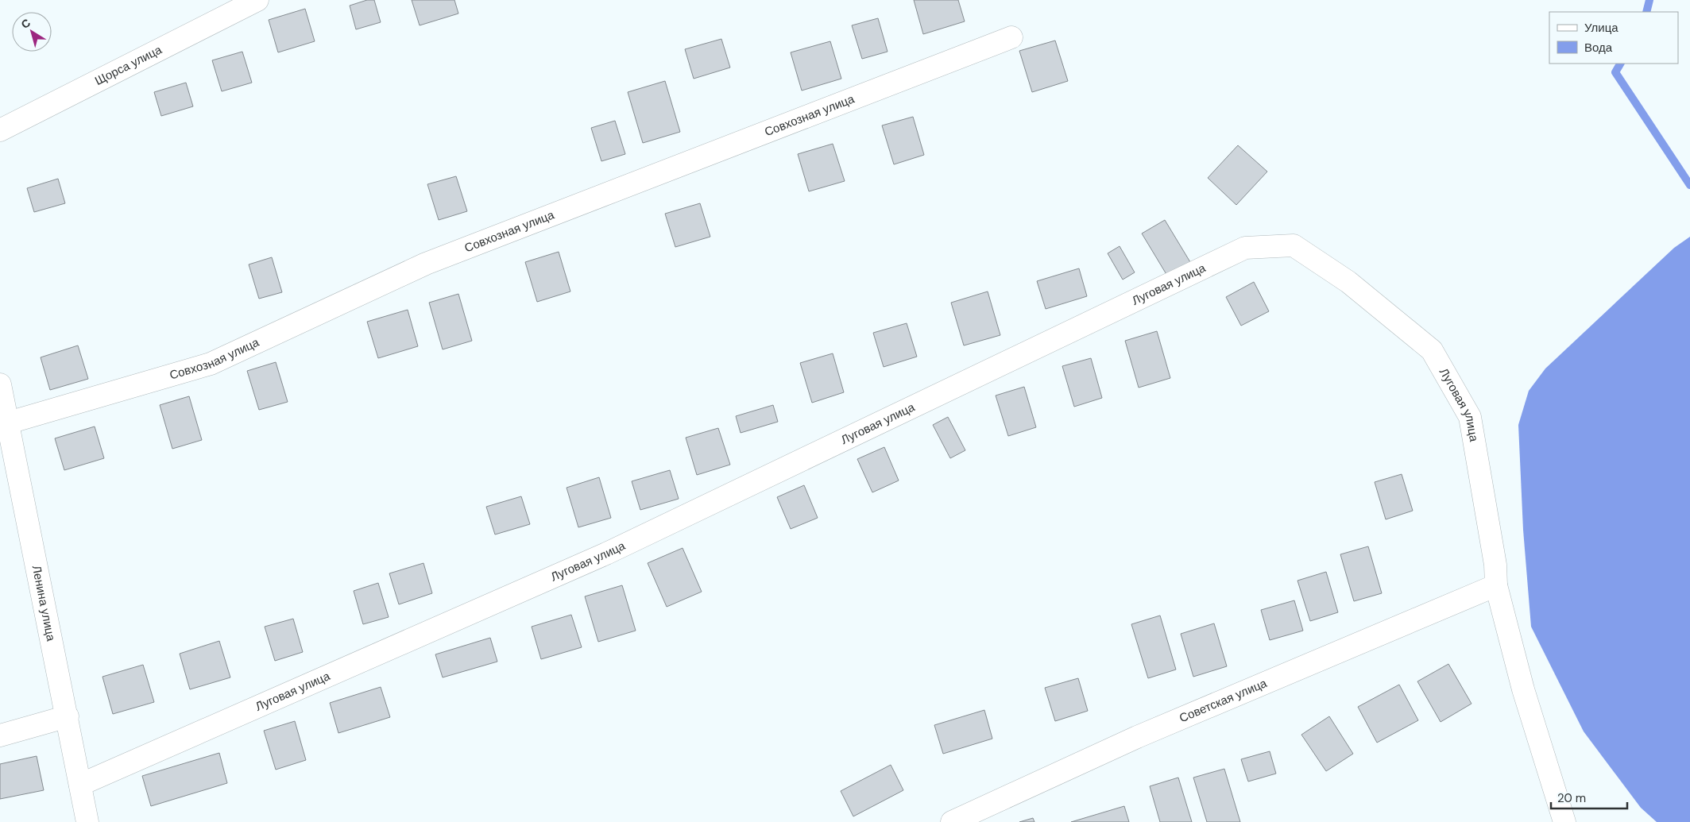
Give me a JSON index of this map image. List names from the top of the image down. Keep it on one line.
{"streets":{"street":["Щорса улица","Совхозная улица","Луговая улица","Ленина улица","Советская улица"]},"crossings":[["Совхозная улица","Ленина улица"],["Луговая улица","Ленина улица"],["Луговая улица","Советская улица"]],"legend":["Улица","Вода"],"scale_bar":"20 m","north":"top left"}
